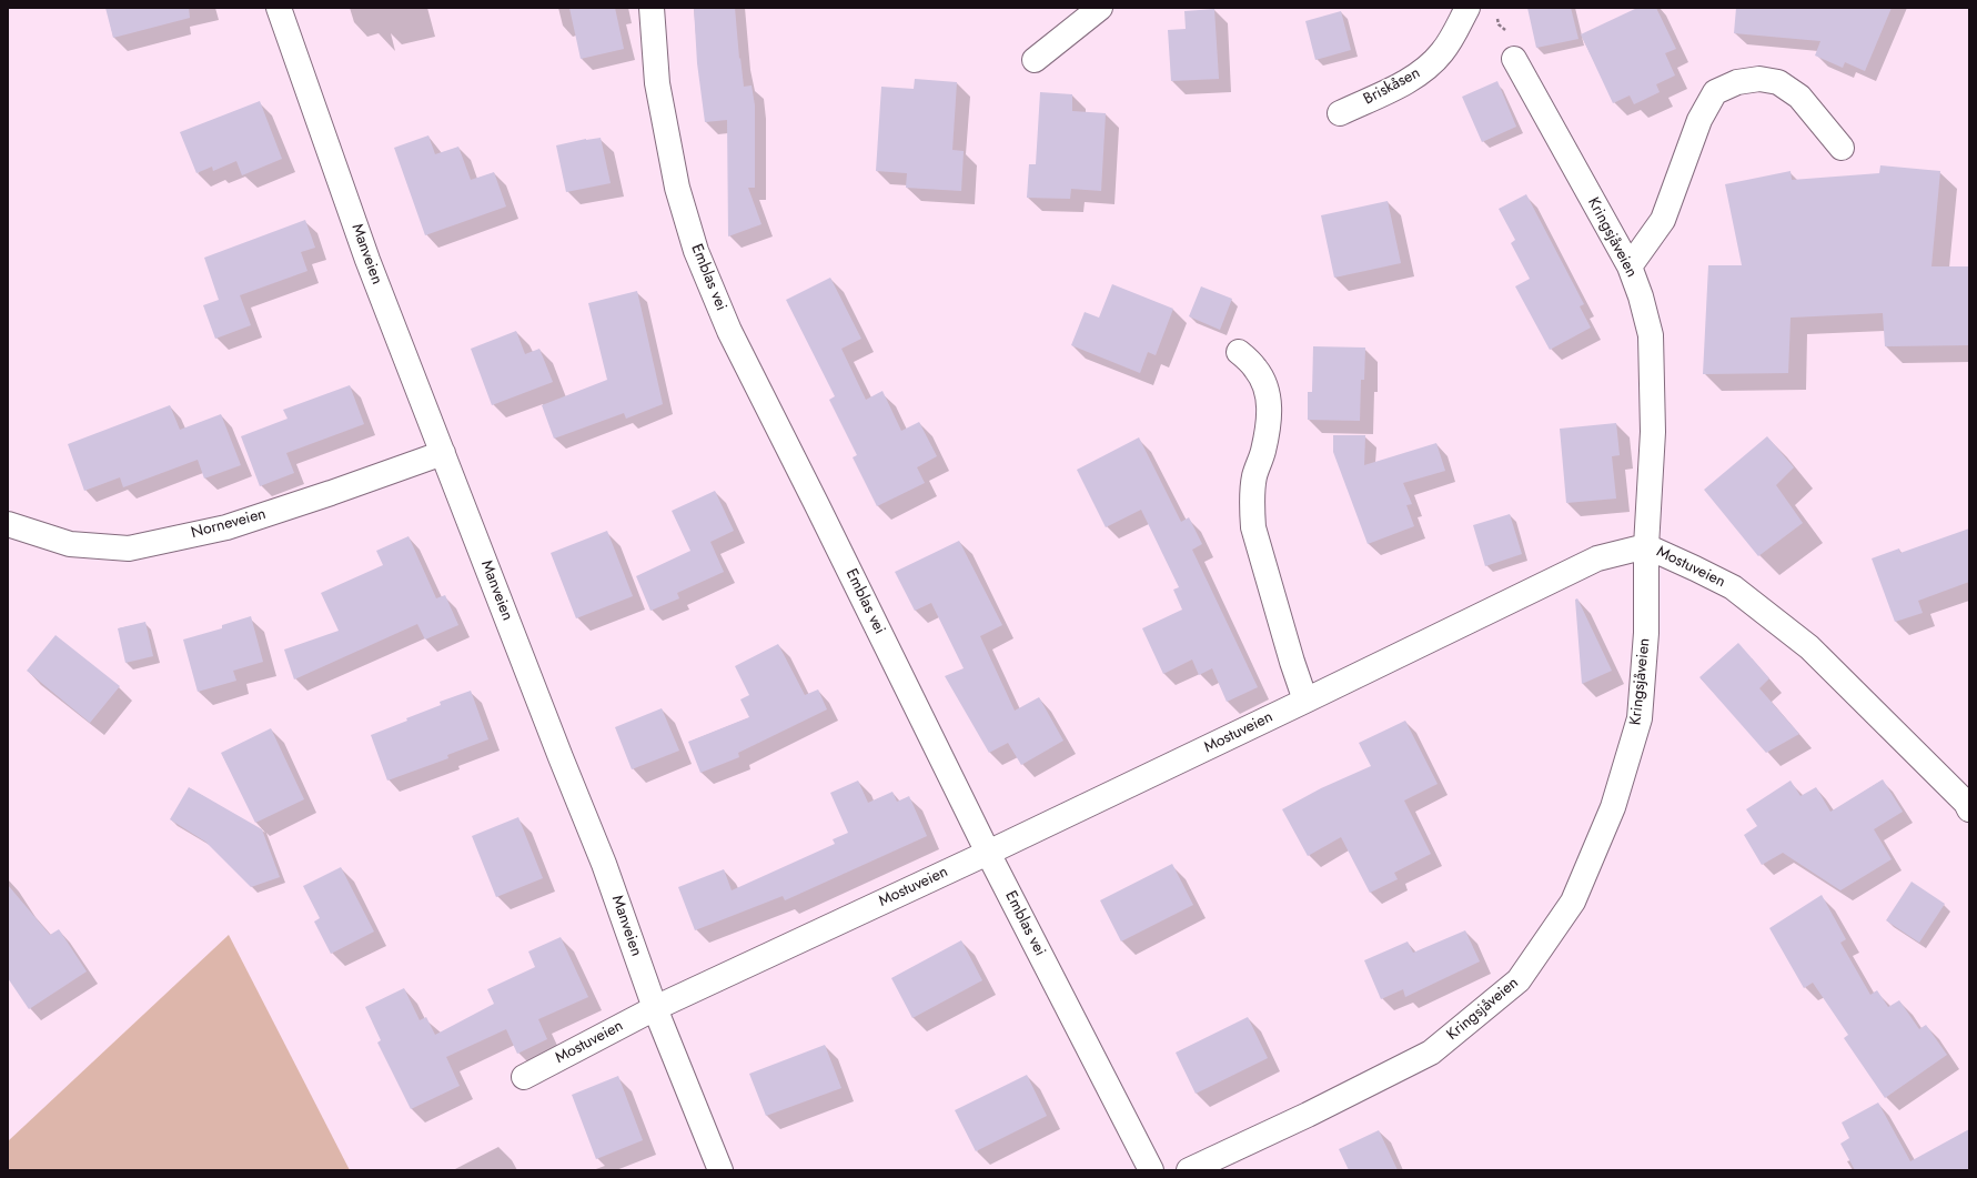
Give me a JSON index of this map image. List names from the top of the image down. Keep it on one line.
{"streets":{"street":["Briskåsen","Kringsjåveien","Manveien","Emblas vei","Norneveien","Mostuveien"]},"crossings":[["Kringsjåveien","Mostuveien"],["Manveien","Norneveien"],["Manveien","Mostuveien"],["Emblas vei","Mostuveien"]]}
